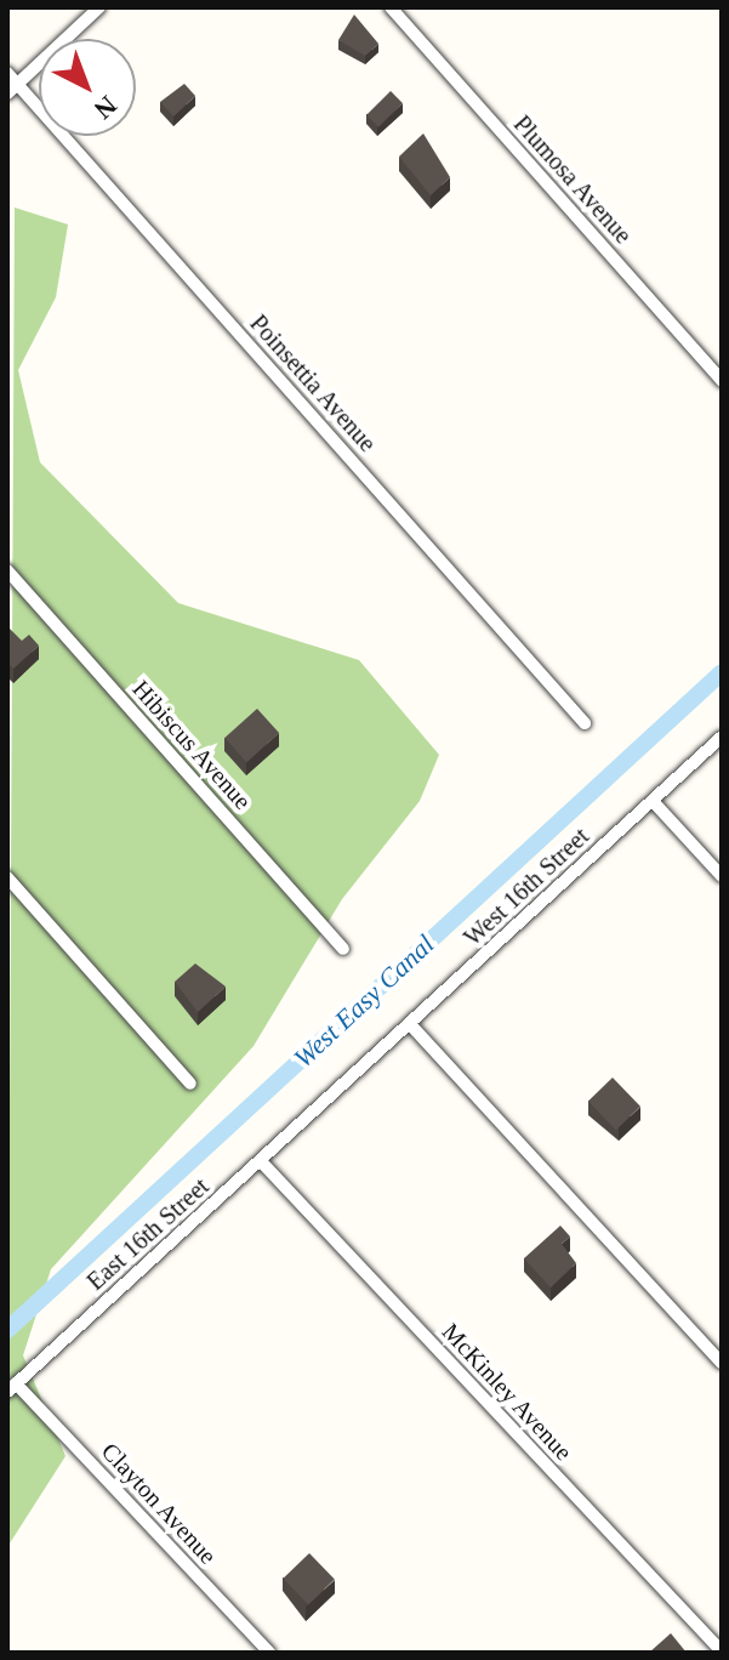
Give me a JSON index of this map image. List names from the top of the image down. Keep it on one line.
{"streets":{"street":["Plumosa Avenue","Poinsettia Avenue","Hibiscus Avenue","West 16th Street","East 16th Street","McKinley Avenue","Clayton Avenue"]},"crossings":[["West 16th Street","East 16th Street"],["East 16th Street","McKinley Avenue"],["East 16th Street","Clayton Avenue"]],"water":["West Easy Canal"],"north":"bottom right"}
